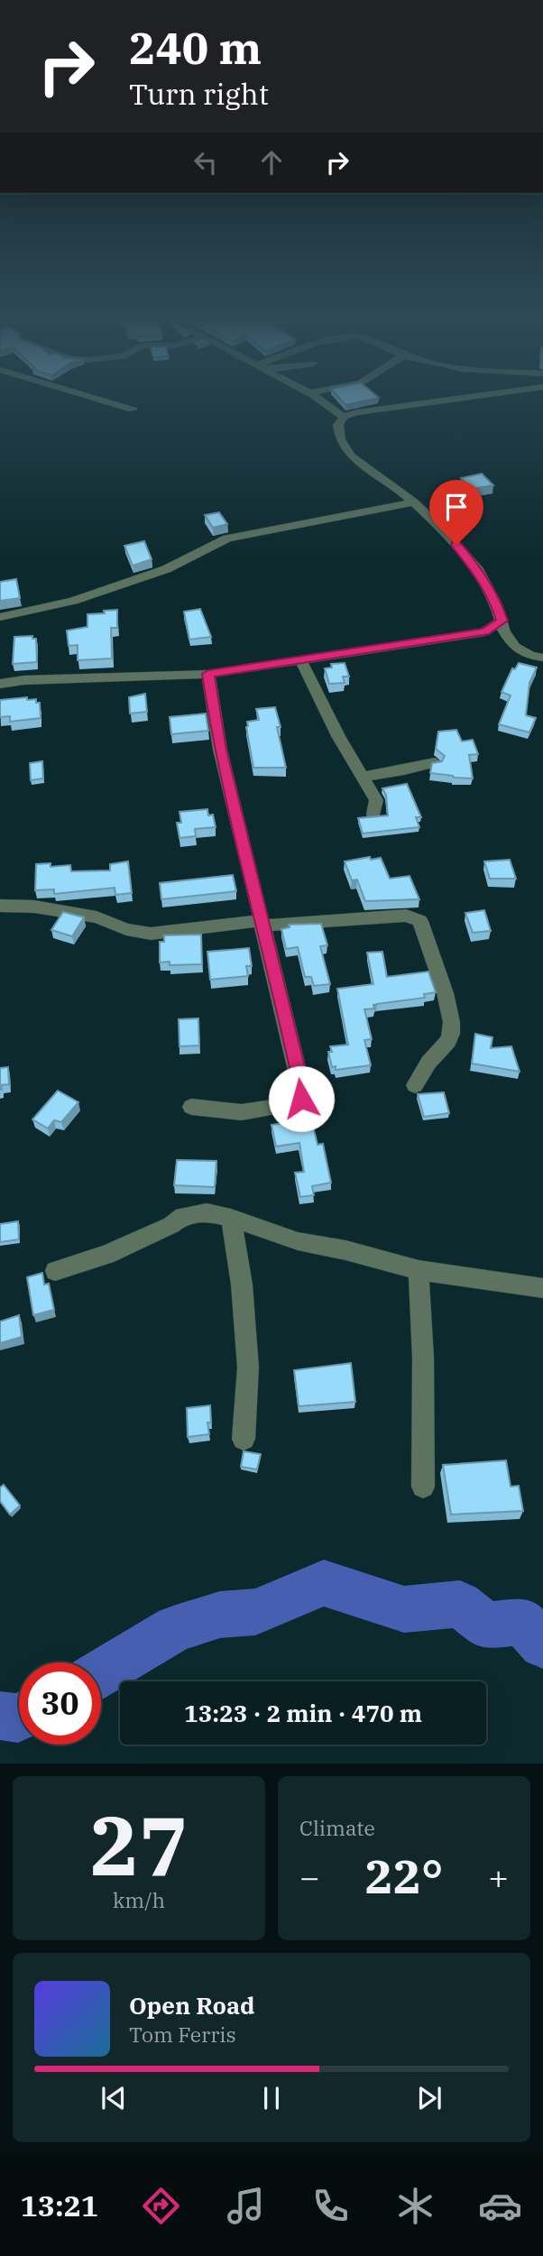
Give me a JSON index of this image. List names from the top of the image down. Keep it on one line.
{"page":{"turn":["240 m","Turn right"],"limit":"30","trip":"13:23 · 2 min · 470 m","tile":[["27","km/h"],"Climate"],"heat":["−","22°","+"],"song":["Open Road","Tom Ferris"],"tabs":"13:21"}}
